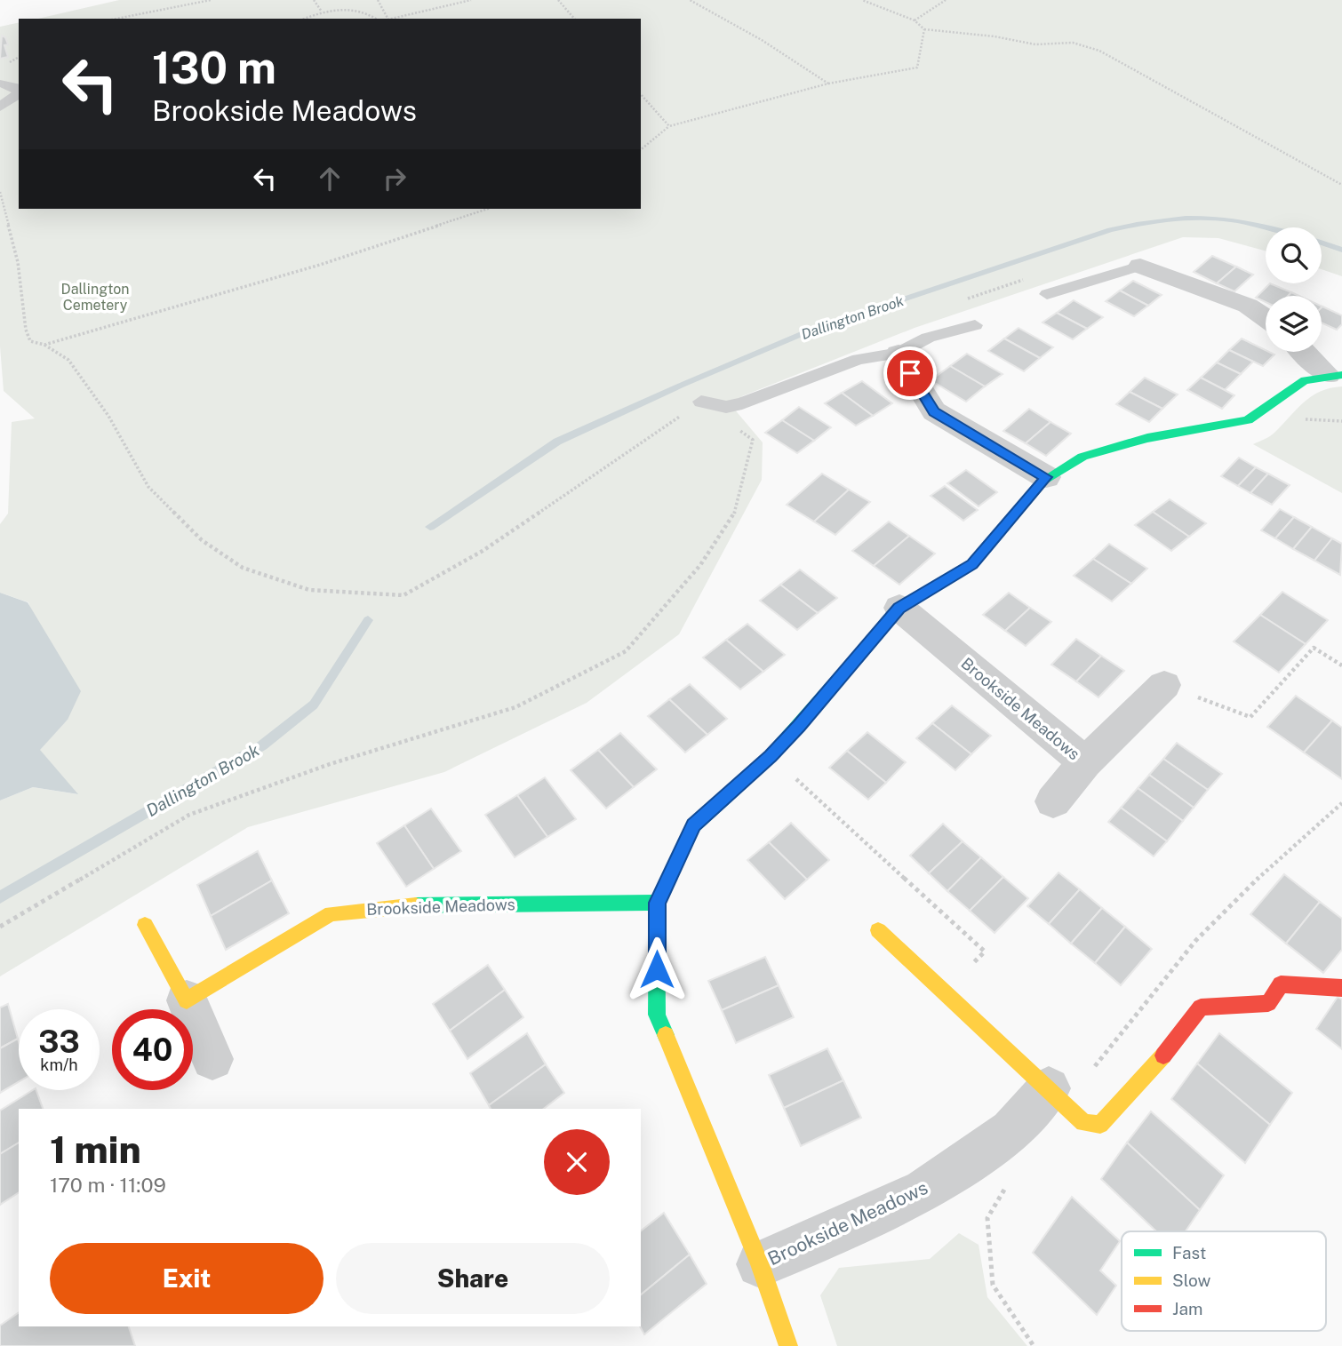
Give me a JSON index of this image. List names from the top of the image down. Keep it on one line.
{"streets":{"street":["Brookside Meadows"]},"water":["Dallington Brook"],"parks":["Dallington Cemetery"],"legend":["Fast","Slow","Jam"],"page":{"turn":["130 m","Brookside Meadows"],"speed":"33 km/h","limit":"40","heading":["1 min","170 m · 11:09"],"buttons":["Exit","Share"]}}
